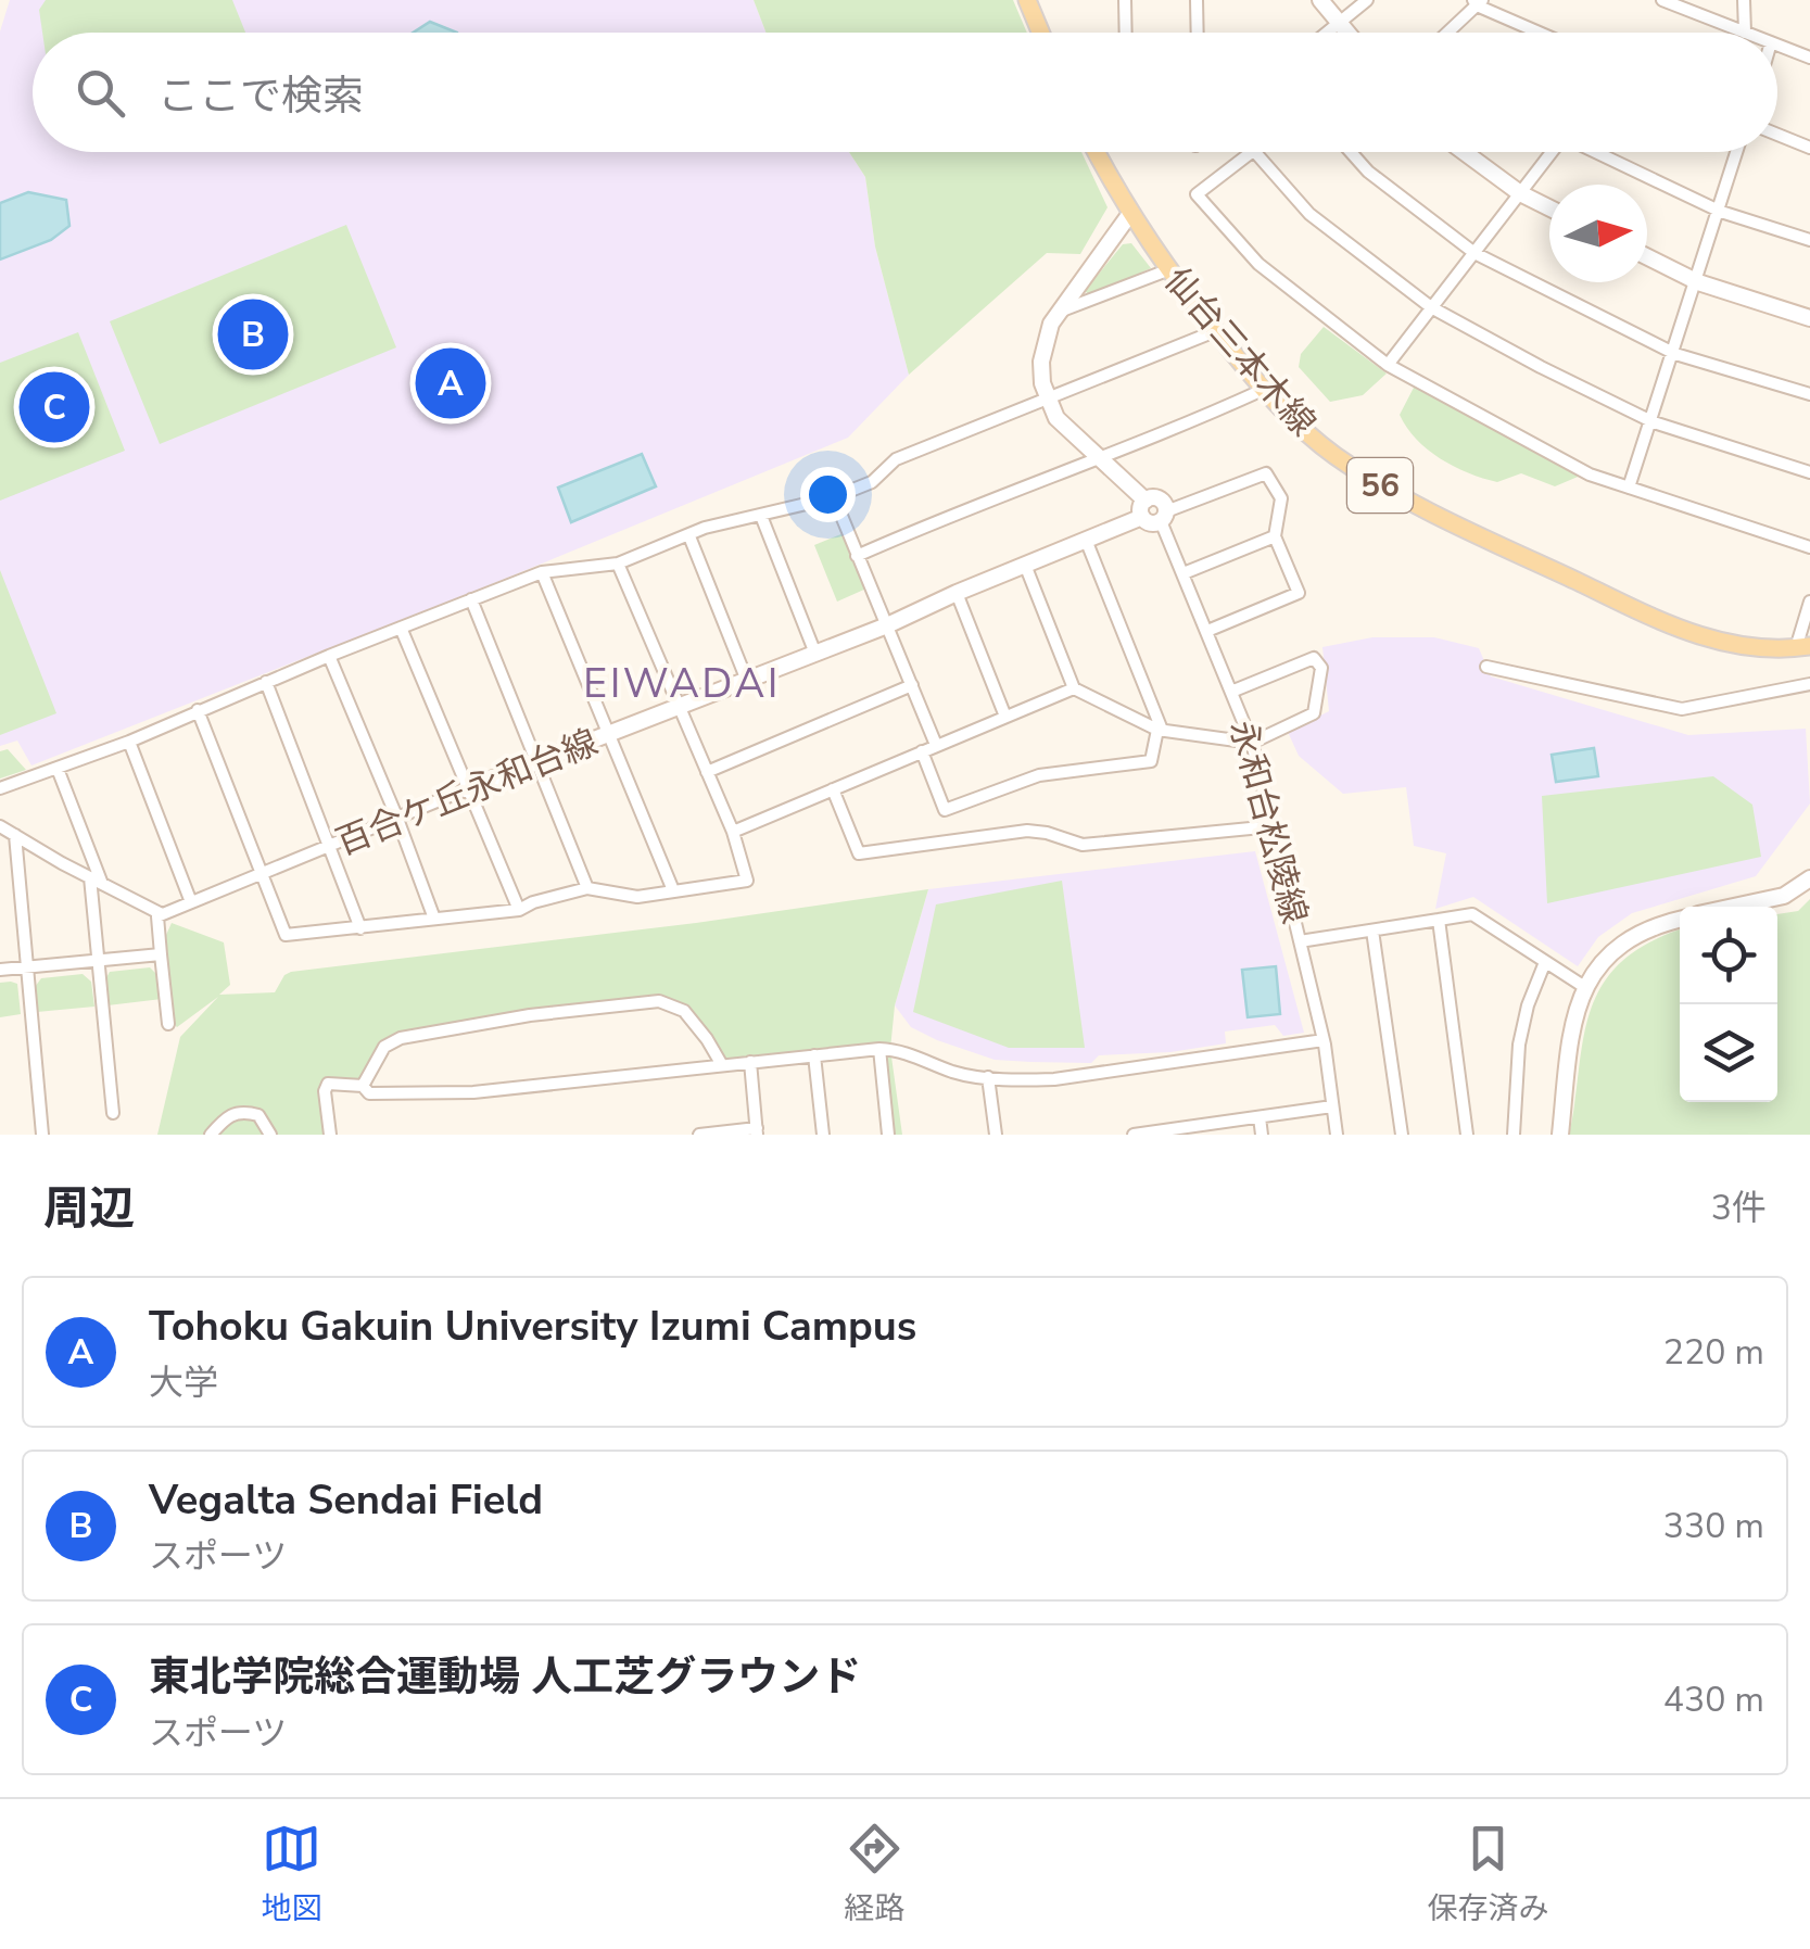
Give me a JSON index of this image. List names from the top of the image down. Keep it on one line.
{"streets":{"main road":["仙台三本木線","56"],"street":["百合ケ丘永和台線","永和台松陵線"]},"districts":["EIWADAI"],"north":"right","page":{"search":"ここで検索","pins":["B","A","C"],"heading":["周辺","3件"],"list":[{"mark":"A","name":"Tohoku Gakuin University Izumi Campus","note":"大学","value":"220 m"},{"mark":"B","name":"Vegalta Sendai Field","note":"スポーツ","value":"330 m"},{"mark":"C","name":"東北学院総合運動場 人工芝グラウンド","note":"スポーツ","value":"430 m"}],"nav":["地図","経路","保存済み"]}}
